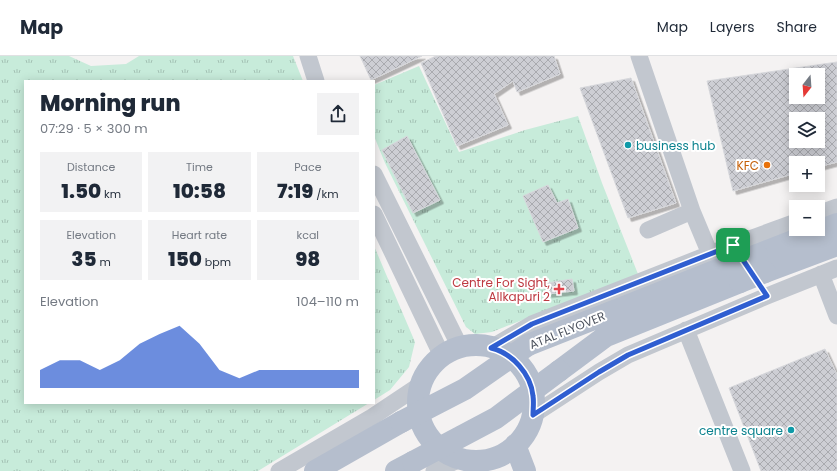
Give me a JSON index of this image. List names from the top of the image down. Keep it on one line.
{"streets":{"main road":["ATAL FLYOVER"]},"places":{"other":["business hub","KFC","centre square"],"health":["Centre For Sight, Allkapuri 2"]},"north":"bottom","page":{"header":"Map","nav":["Map","Layers","Share"],"map_buttons":["+","−"],"heading":["Morning run","07:29 · 5 × 300 m"],"stats":[["Distance","1.50 km"],["Time","10:58"],["Pace","7:19 /km"],["Elevation","35 m"],["Heart rate","150 bpm"],["kcal","98"]],"chart":["Elevation","104–110 m"]}}
